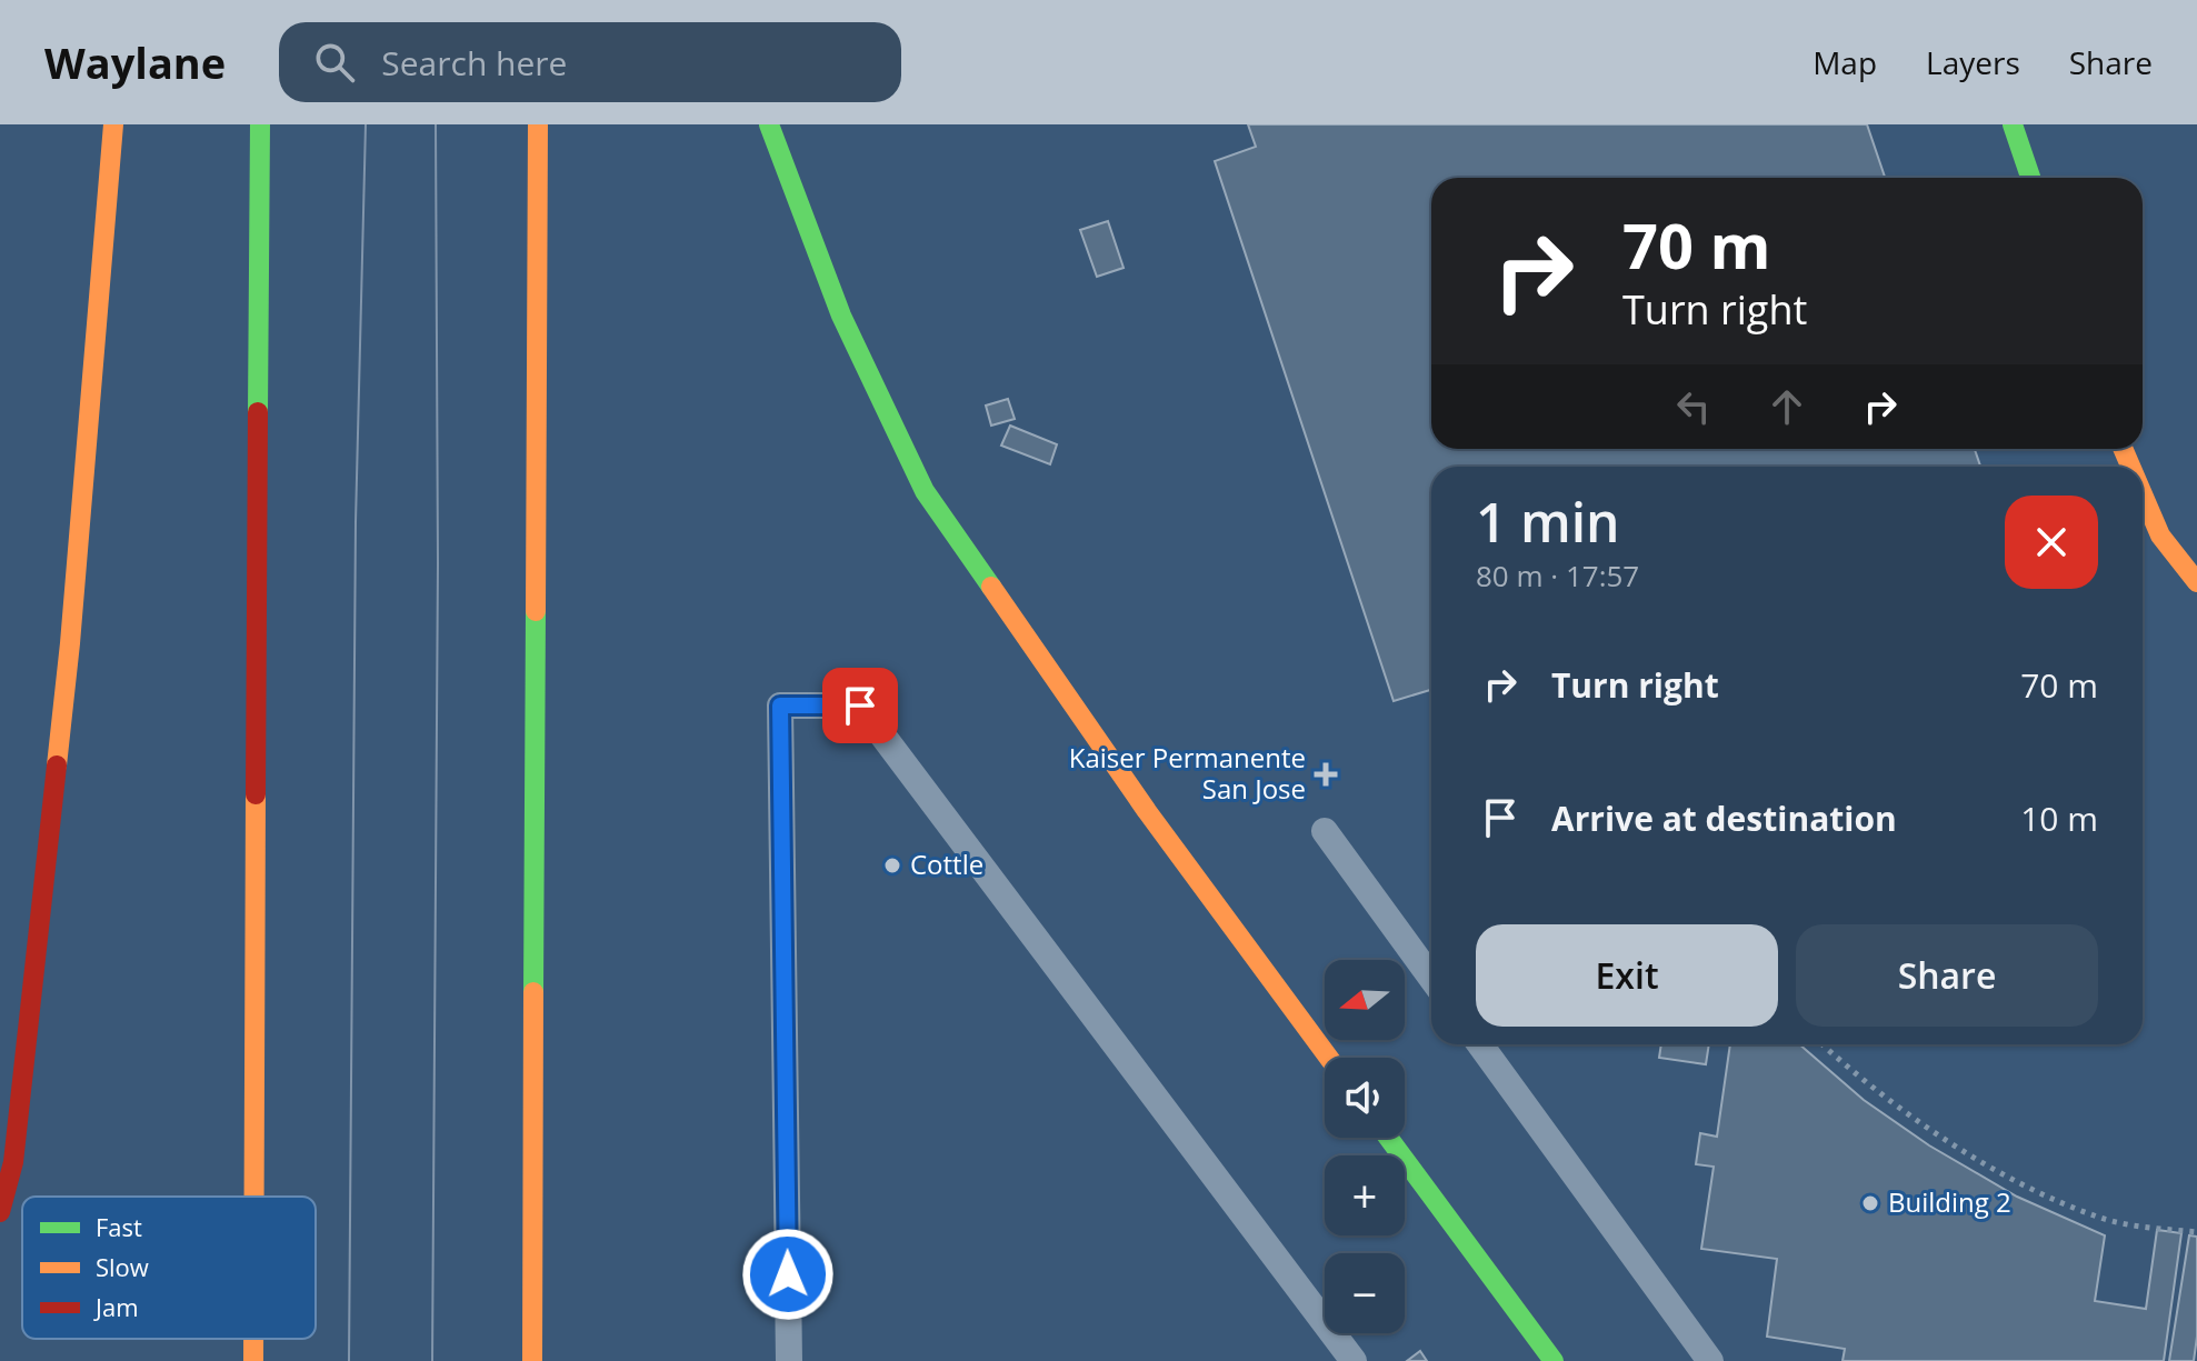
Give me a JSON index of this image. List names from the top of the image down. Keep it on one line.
{"places":{"health":["Kaiser Permanente San Jose"],"other":["Cottle","Building 2"]},"legend":["Fast","Slow","Jam"],"north":"left","page":{"header":"Waylane","search":"Search here","nav":["Map","Layers","Share"],"turn":["70 m","Turn right"],"heading":["1 min","80 m · 17:57"],"list":[{"name":"Turn right","value":"70 m"},{"name":"Arrive at destination","value":"10 m"}],"buttons":["Exit","Share"],"map_buttons":["+","−"]}}
